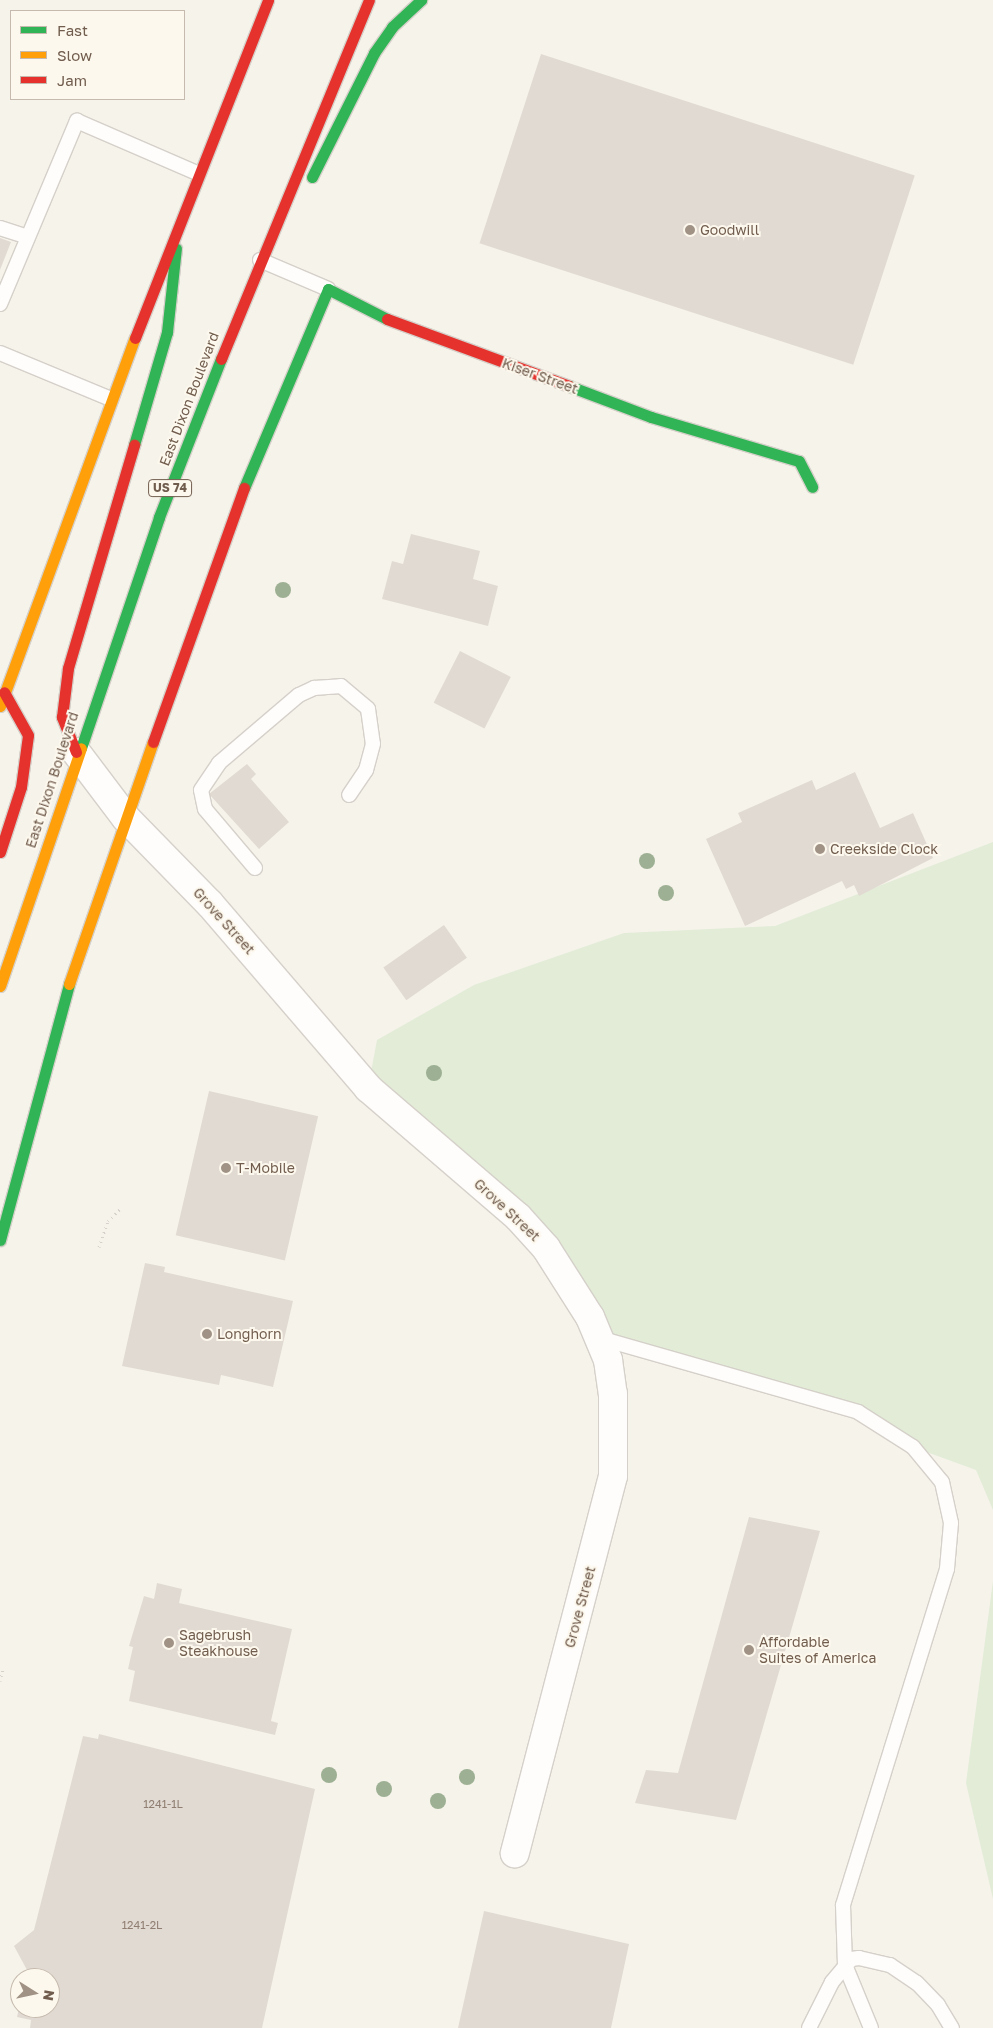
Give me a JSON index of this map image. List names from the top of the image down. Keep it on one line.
{"streets":{"main road":["Kiser Street","East Dixon Boulevard","US 74"],"street":["Grove Street"]},"crossings":[["Kiser Street","East Dixon Boulevard"],["East Dixon Boulevard","Grove Street"]],"places":["Goodwill","Creekside Clock","T-Mobile","Longhorn","Sagebrush Steakhouse","Affordable Suites of America"],"house_numbers":["1241-1L","1241-2L"],"legend":["Fast","Slow","Jam"],"north":"right"}
